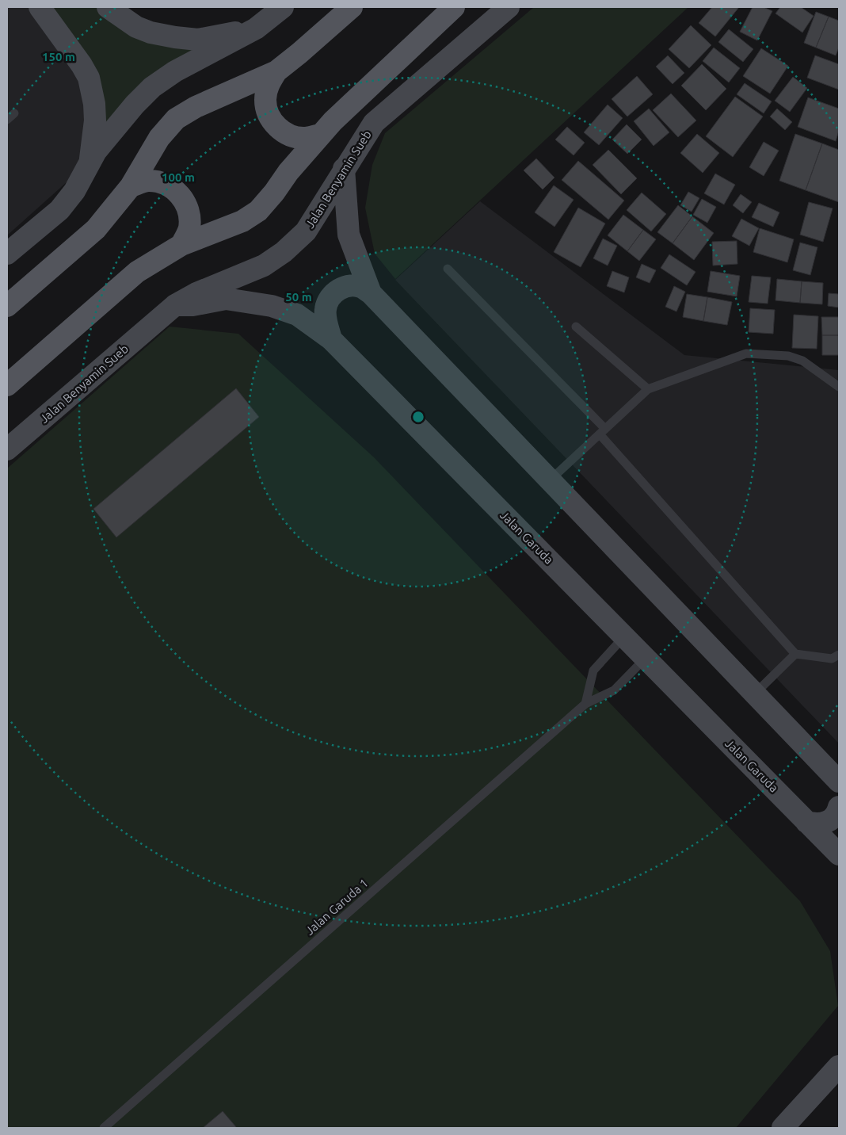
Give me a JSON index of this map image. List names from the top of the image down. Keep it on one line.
{"streets":{"main road":["Jalan Benyamin Sueb","Jalan Garuda"],"lane":["Jalan Garuda 1"]},"crossings":[["Jalan Benyamin Sueb","Jalan Garuda"],["Jalan Garuda","Jalan Garuda 1"]],"rings":["150 m","100 m","50 m"]}
